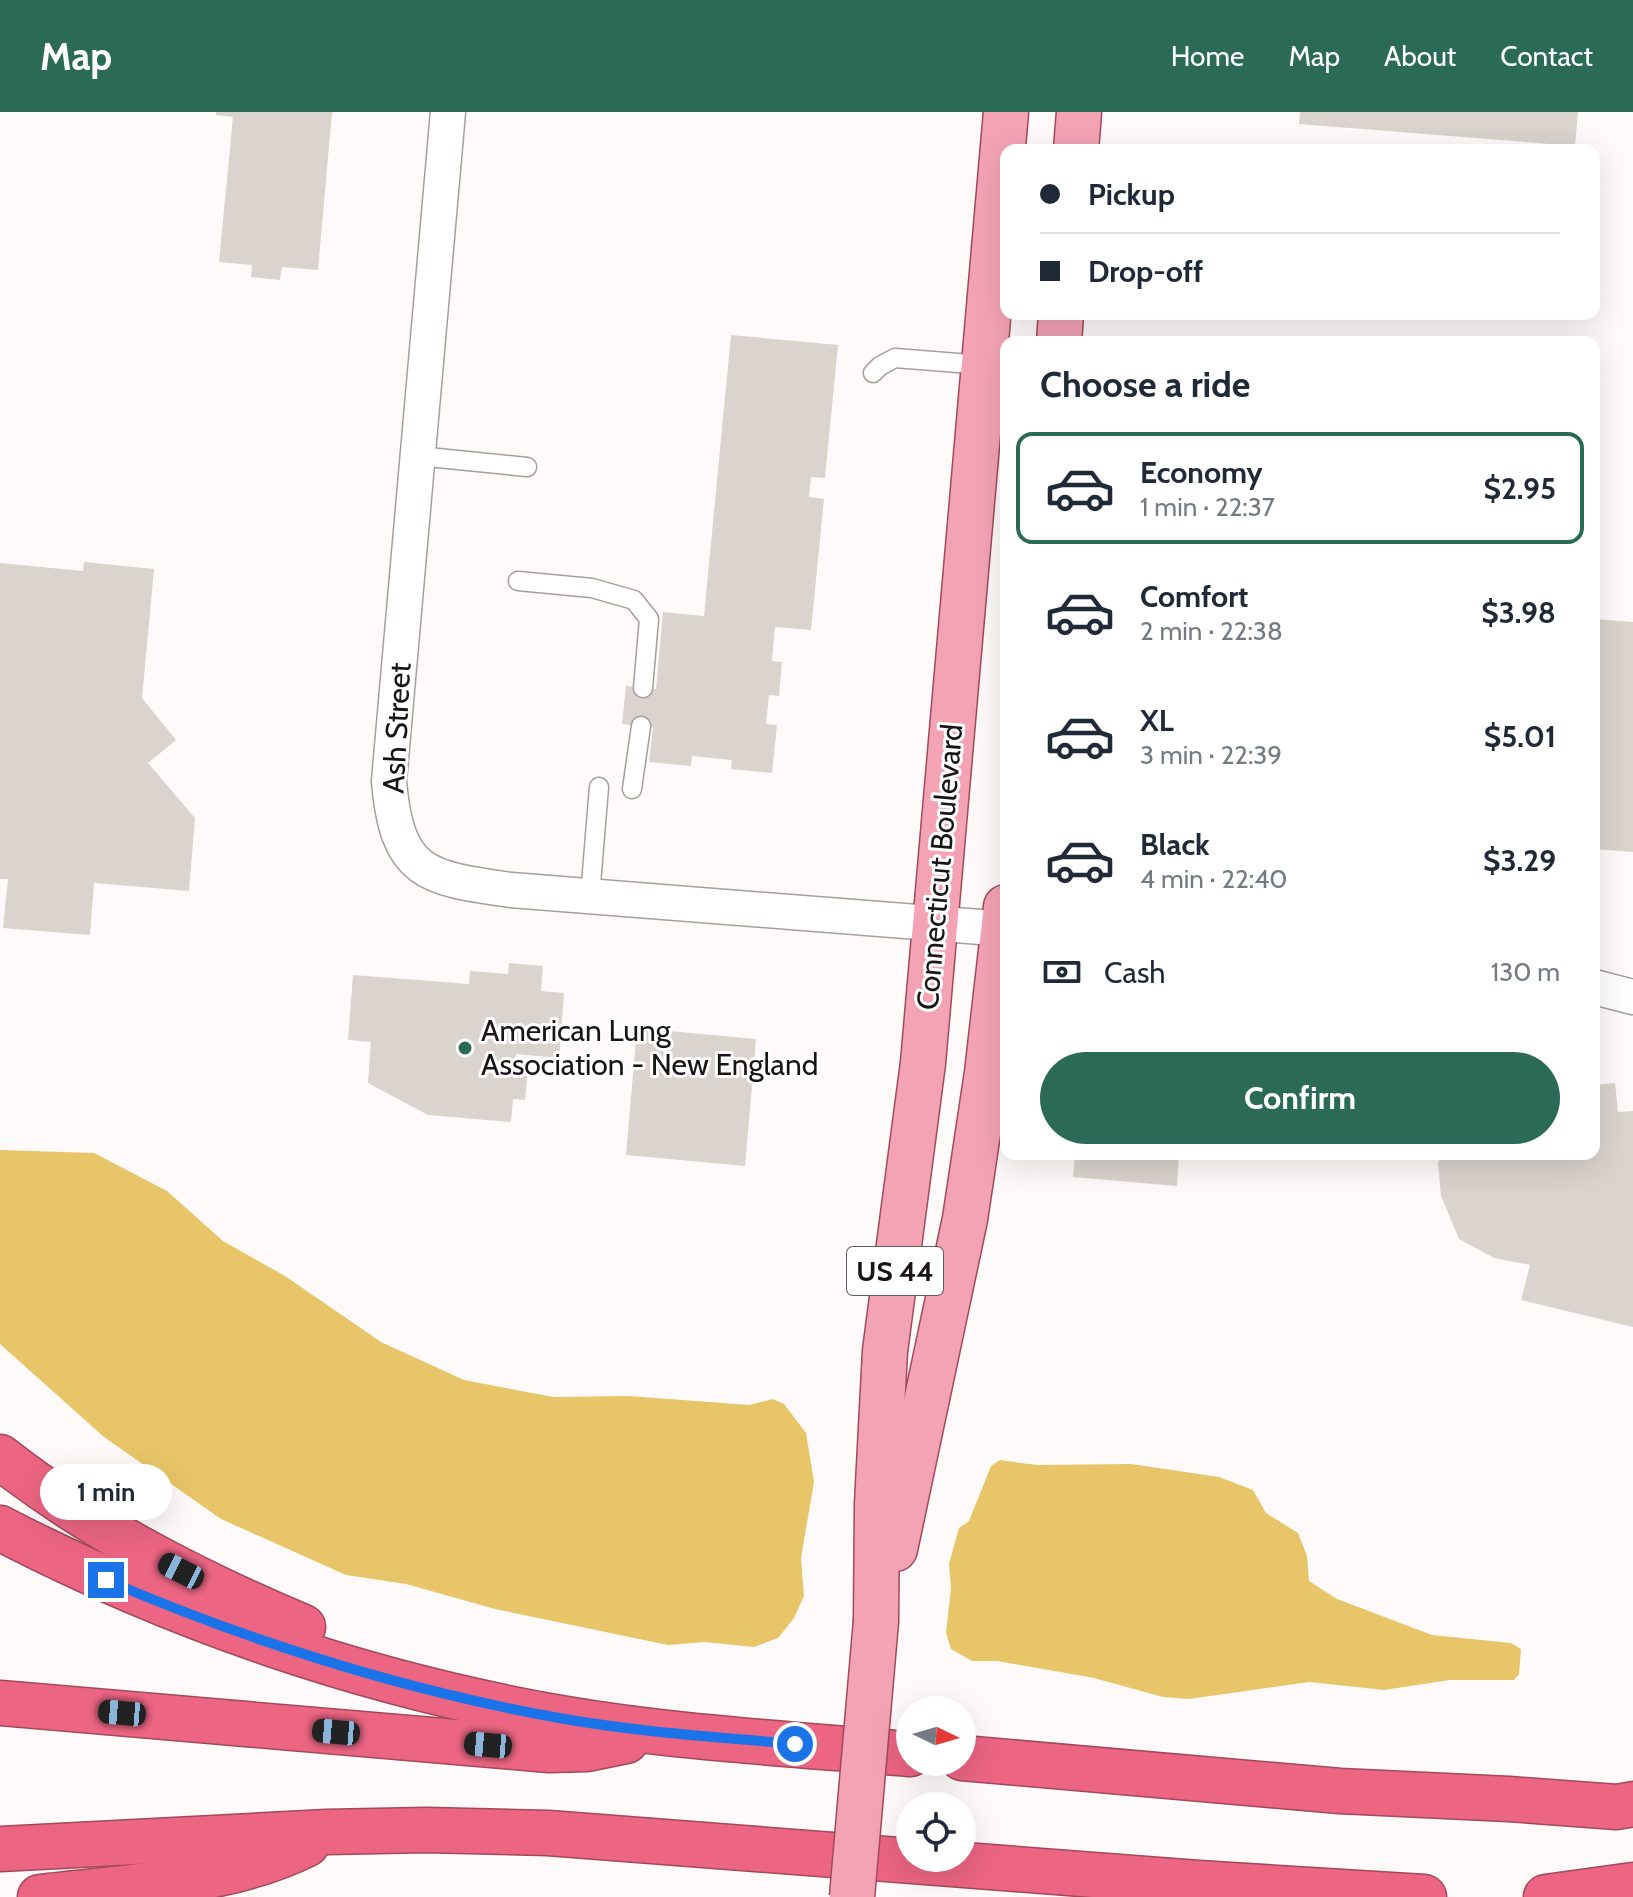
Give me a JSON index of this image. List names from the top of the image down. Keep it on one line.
{"streets":{"main road":["Connecticut Boulevard","US 44"],"street":["Ash Street"]},"crossings":[["Ash Street","Connecticut Boulevard"]],"places":["American Lung Association - New England"],"north":"right","page":{"header":"Map","nav":["Home","Map","About","Contact"],"banner":["Pickup","Drop-off"],"heading":"Choose a ride","list":[{"name":"Economy","note":"1 min · 22:37","value":"$2.95"},{"name":"Comfort","note":"2 min · 22:38","value":"$3.98"},{"name":"XL","note":"3 min · 22:39","value":"$5.01"},{"name":"Black","note":"4 min · 22:40","value":"$3.29"}],"pay":["Cash","130 m"],"buttons":"Confirm","bubble":"1 min"}}
